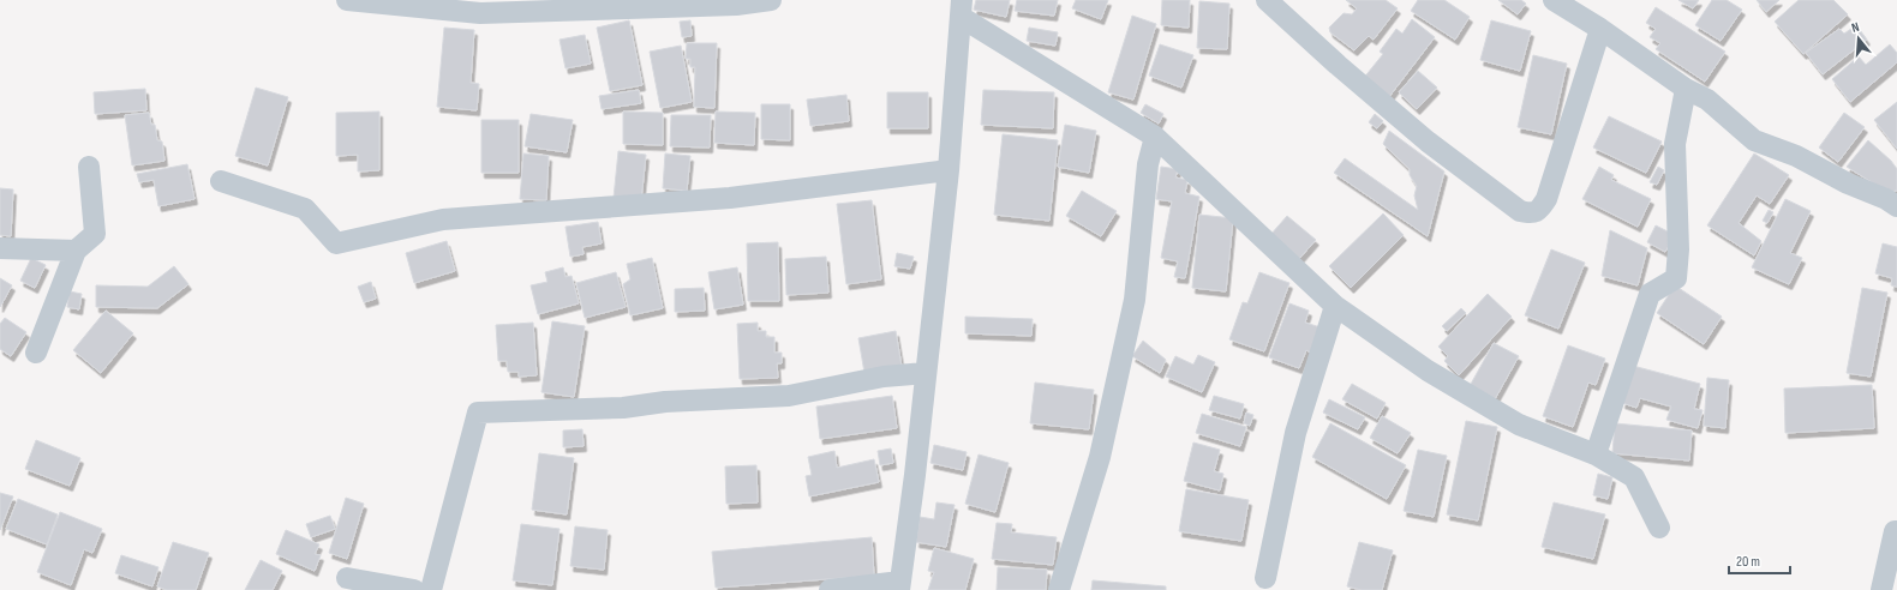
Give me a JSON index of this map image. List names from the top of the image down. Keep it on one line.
{"scale_bar":"20 m","north":"top"}
